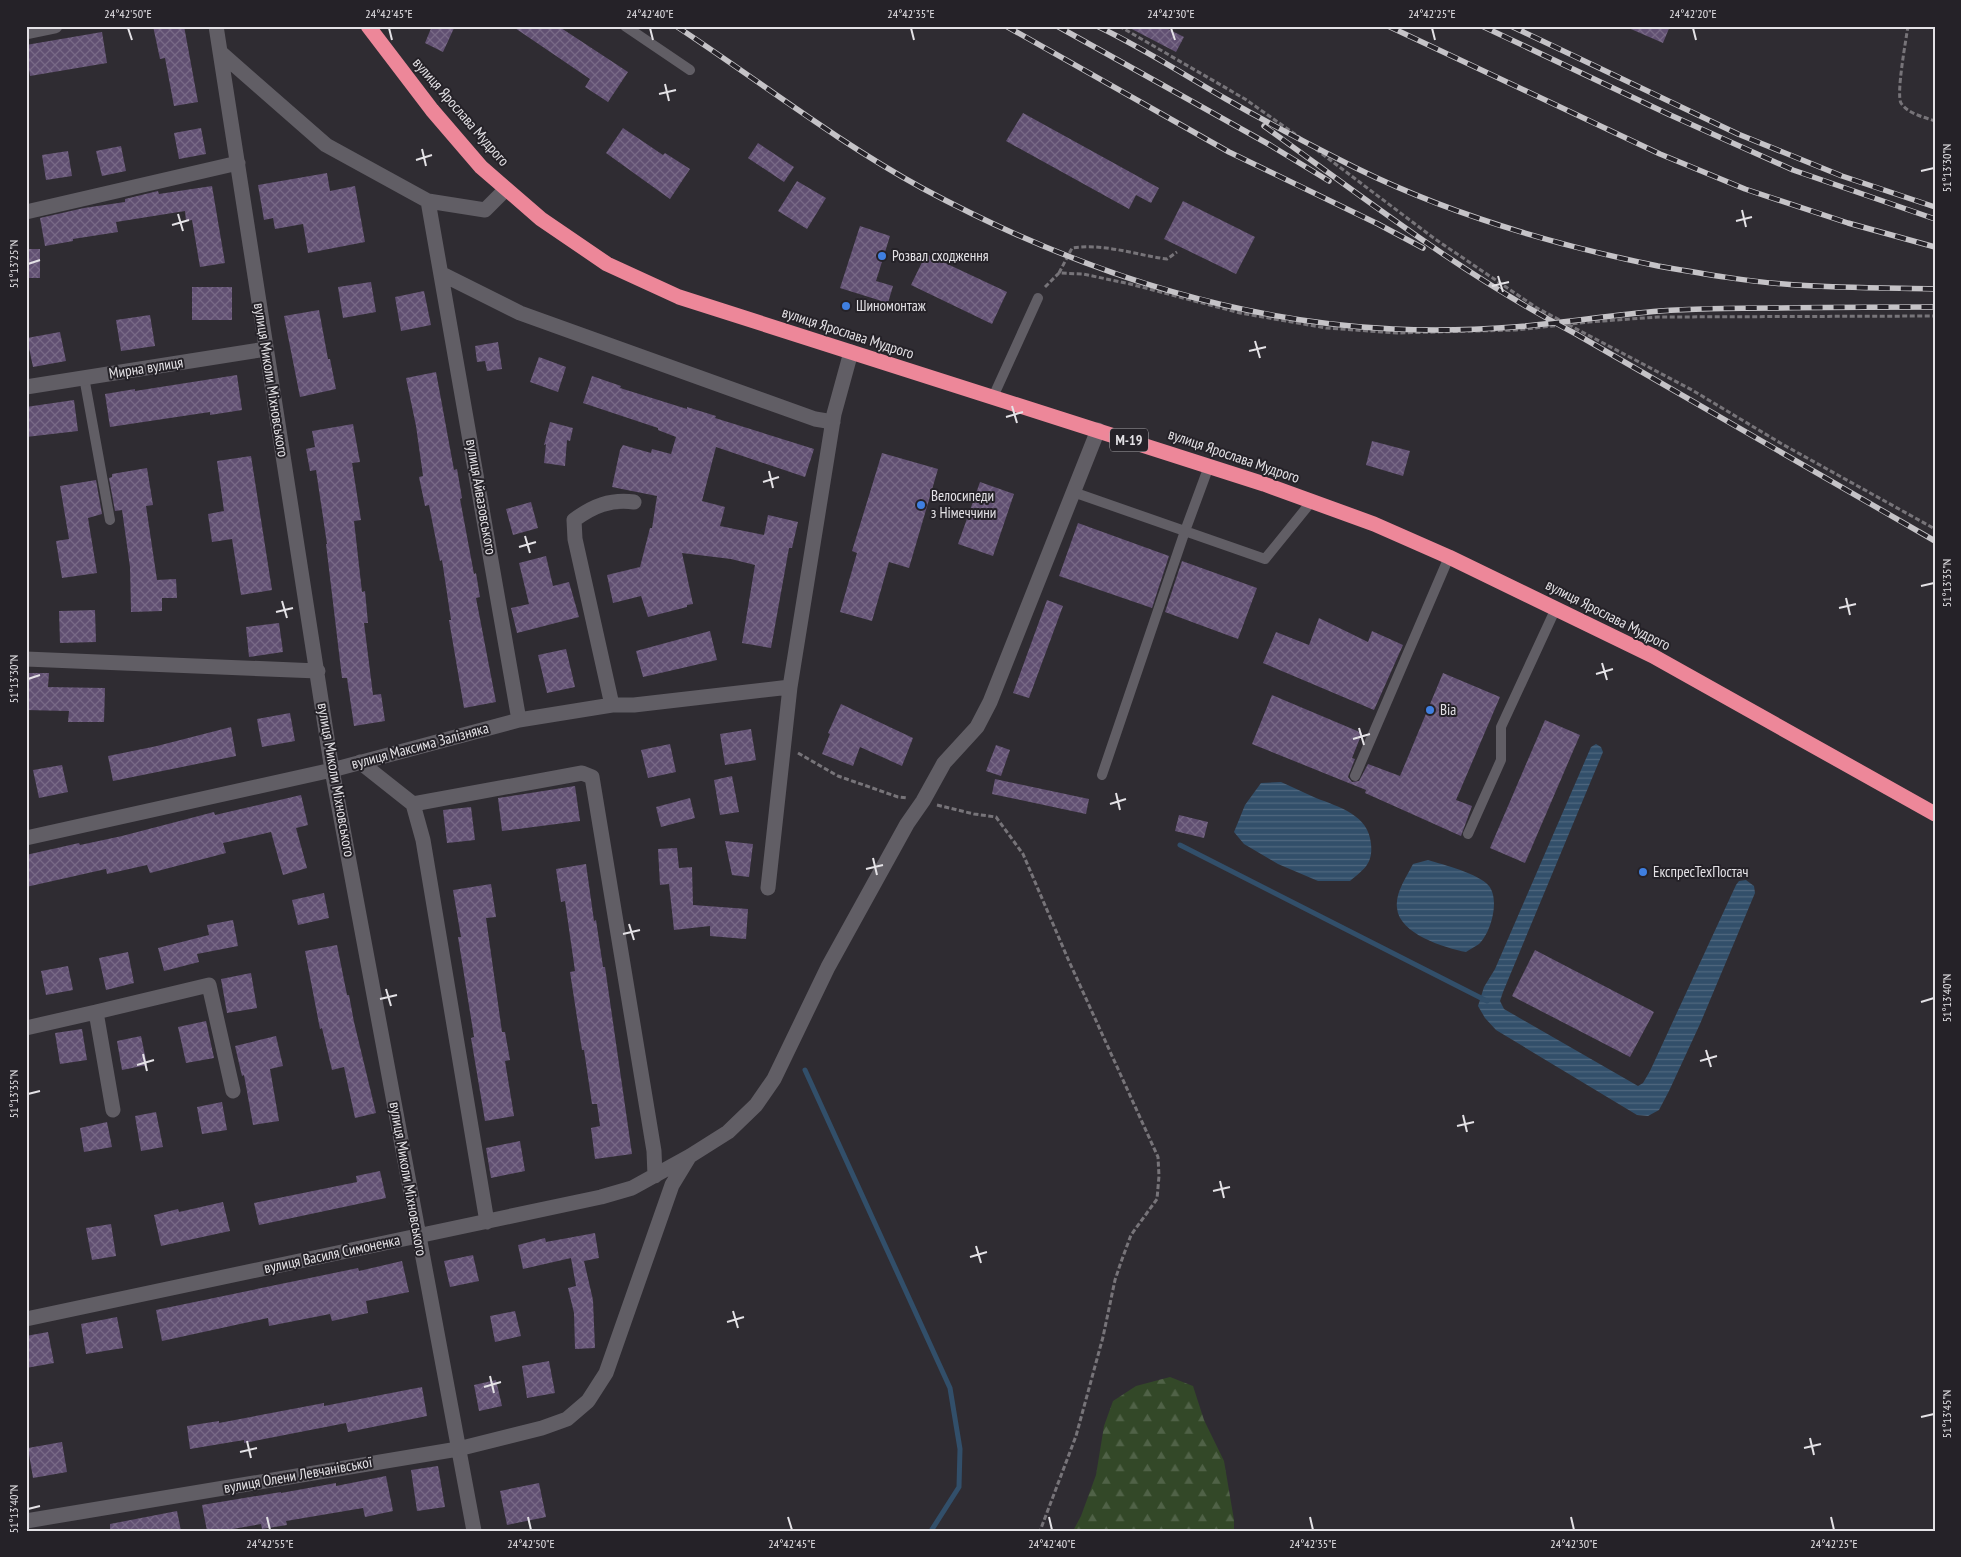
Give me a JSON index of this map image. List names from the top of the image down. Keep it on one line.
{"streets":{"highway":["вулиця Ярослава Мудрого","М-19"],"street":["Мирна вулиця","вулиця Миколи Міхновського","вулиця Айвазовського","вулиця Максима Залізняка","вулиця Василя Симоненка","вулиця Олени Левчанівської"]},"crossings":[["вулиця Ярослава Мудрого","вулиця Василя Симоненка"],["Мирна вулиця","вулиця Миколи Міхновського"],["вулиця Миколи Міхновського","вулиця Максима Залізняка"],["вулиця Миколи Міхновського","вулиця Василя Симоненка"],["вулиця Миколи Міхновського","вулиця Олени Левчанівської"],["вулиця Айвазовського","вулиця Максима Залізняка"],["вулиця Василя Симоненка","вулиця Олени Левчанівської"]],"places":["Розвал сходження","Шиномонтаж","Велосипеди з Німеччини","Віа","ЕкспресТехПостач"],"coordinates":["24°42'50\"E","24°42'45\"E","24°42'40\"E","24°42'35\"E","24°42'30\"E","24°42'25\"E","24°42'20\"E","51°13'30\"N","51°13'25\"N","51°13'35\"N","51°13'40\"N","51°13'45\"N","24°42'55\"E"]}
